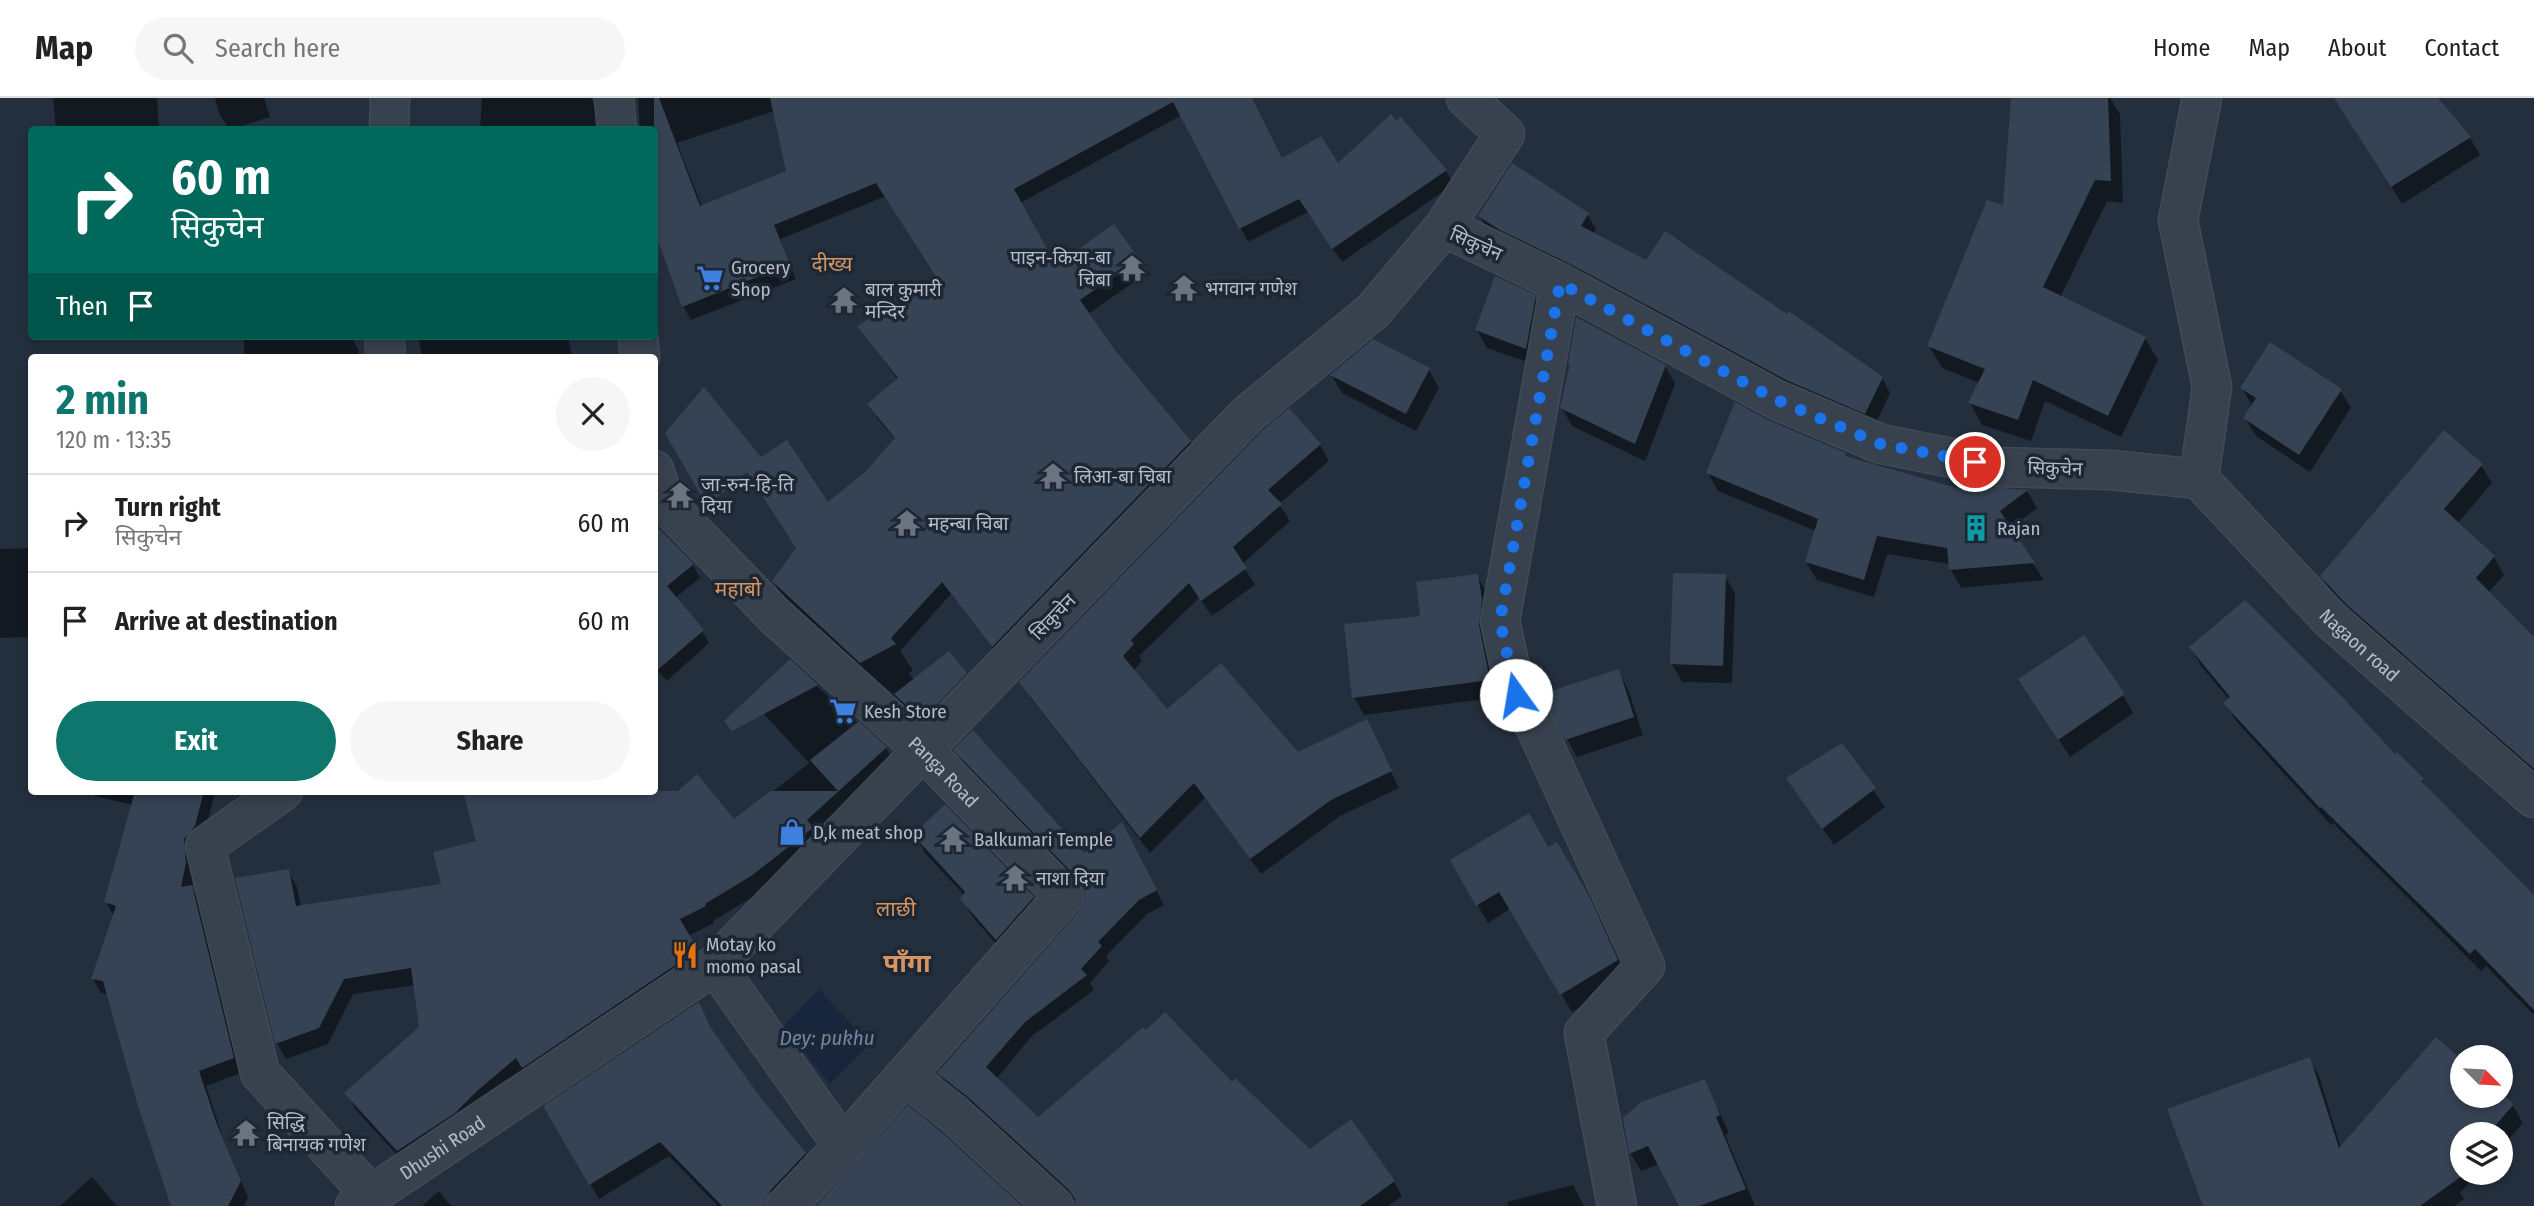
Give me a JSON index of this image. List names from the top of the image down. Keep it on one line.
{"streets":{"street":["सिकुचेन","Nagaon road","Panga Road","Dhushi Road"]},"crossings":[["सिकुचेन","Nagaon road"],["सिकुचेन","Panga Road"],["सिकुचेन","Dhushi Road"]],"districts":["दीख्य","महाबो","लाछी","पाँगा"],"water":["Dey: pukhu"],"places":{"temple":["पाइन-किया-बा चिबा","भगवान गणेश","बाल कुमारी मन्दिर","लिआ-बा चिबा","जा-रुन-हि-ति दिया","महन्बा चिबा","Balkumari Temple","नाशा दिया","सिद्धि बिनायक गणेश"],"supermarket":["Grocery Shop","Kesh Store"],"building":["Rajan"],"shop":["D,k meat shop"],"restaurant":["Motay ko momo pasal"]},"north":"bottom right","page":{"header":"Map","search":"Search here","nav":["Home","Map","About","Contact"],"turn":["60 m","सिकुचेन"],"then":"Then","heading":["2 min","120 m · 13:35"],"list":[{"name":"Turn right","note":"सिकुचेन","value":"60 m"},{"name":"Arrive at destination","value":"60 m"}],"buttons":["Exit","Share"]}}
